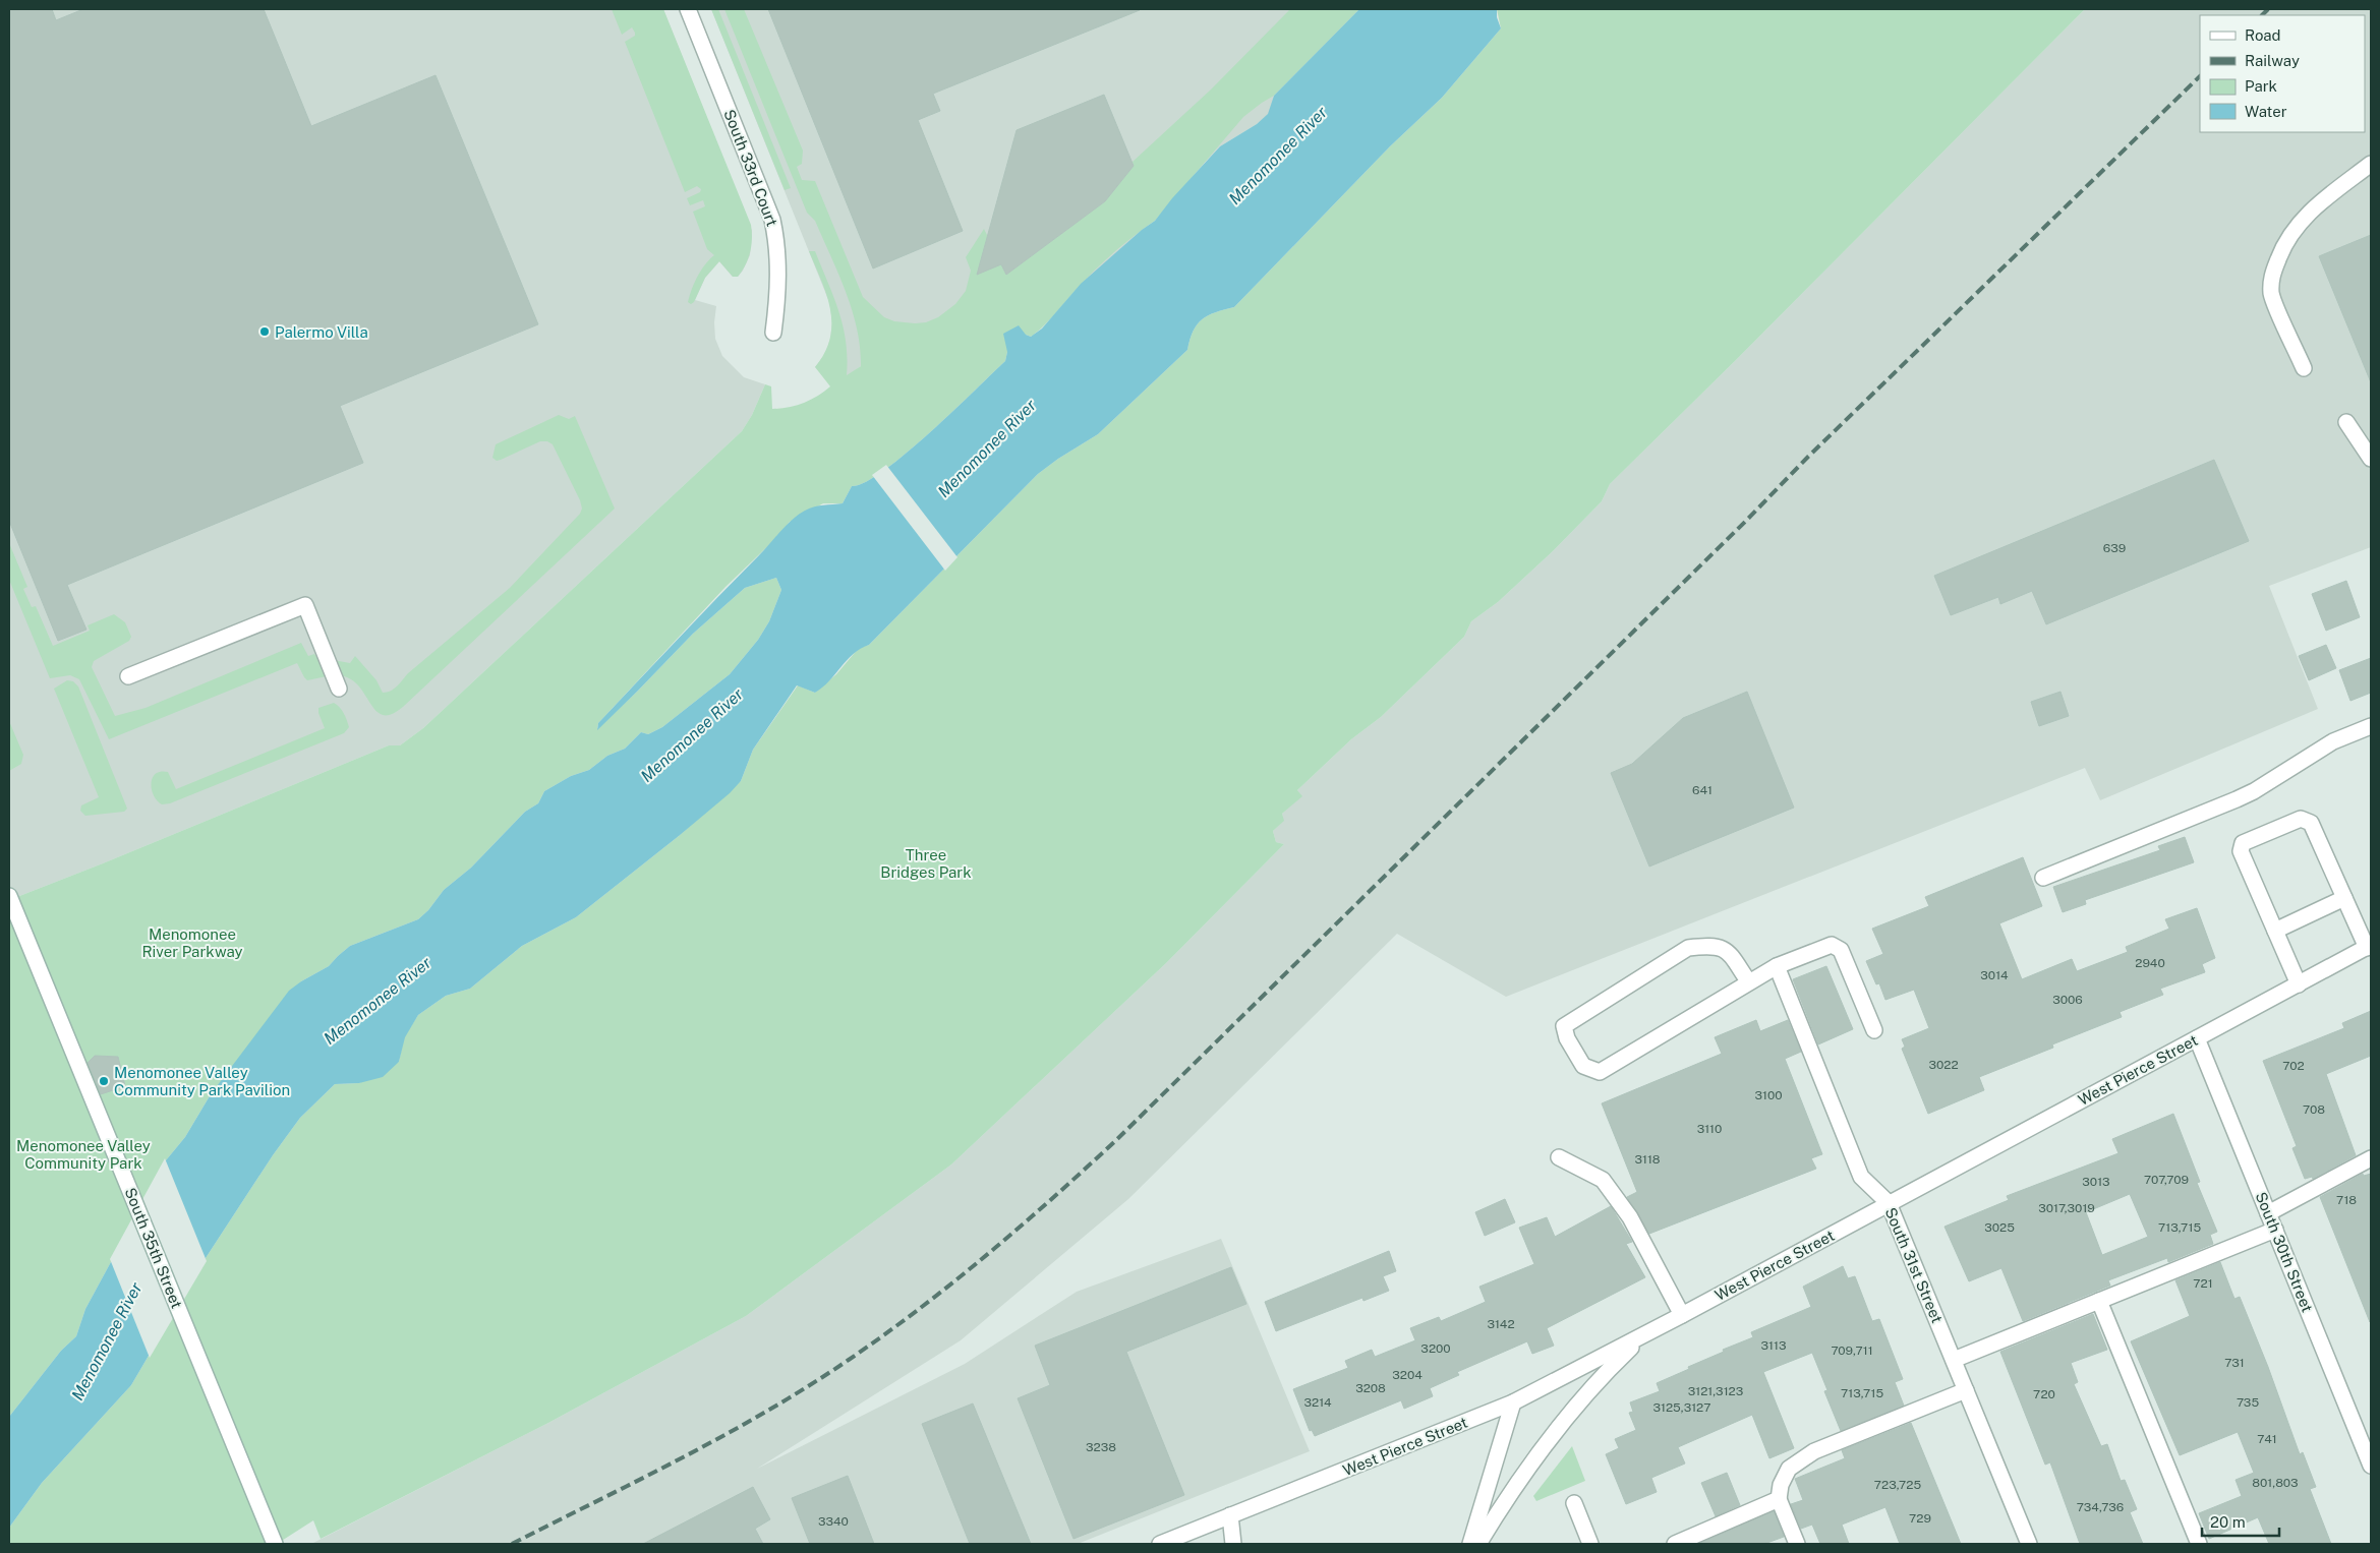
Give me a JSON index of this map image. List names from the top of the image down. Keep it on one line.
{"streets":{"street":["South 33rd Court","West Pierce Street","South 35th Street","South 30th Street","South 31st Street"]},"crossings":[["West Pierce Street","South 30th Street"],["West Pierce Street","South 31st Street"]],"water":["Menomonee River"],"parks":["Three Bridges Park","Menomonee River Parkway","Menomonee Valley Community Park"],"places":["Palermo Villa","Menomonee Valley Community Park Pavilion"],"house_numbers":["639","641","2940","3014","3006","3022","702","3100","708","3110","3118","707,709","3013","718","3017,3019","3025","713,715","721","3142","3113","3200","709,711","731","3204","3208","3121,3123","713,715","720","3214","735","3125,3127","741","3238","801,803","723,725","734,736","729","3340"],"legend":["Road","Railway","Park","Water"],"scale_bar":"20 m"}
